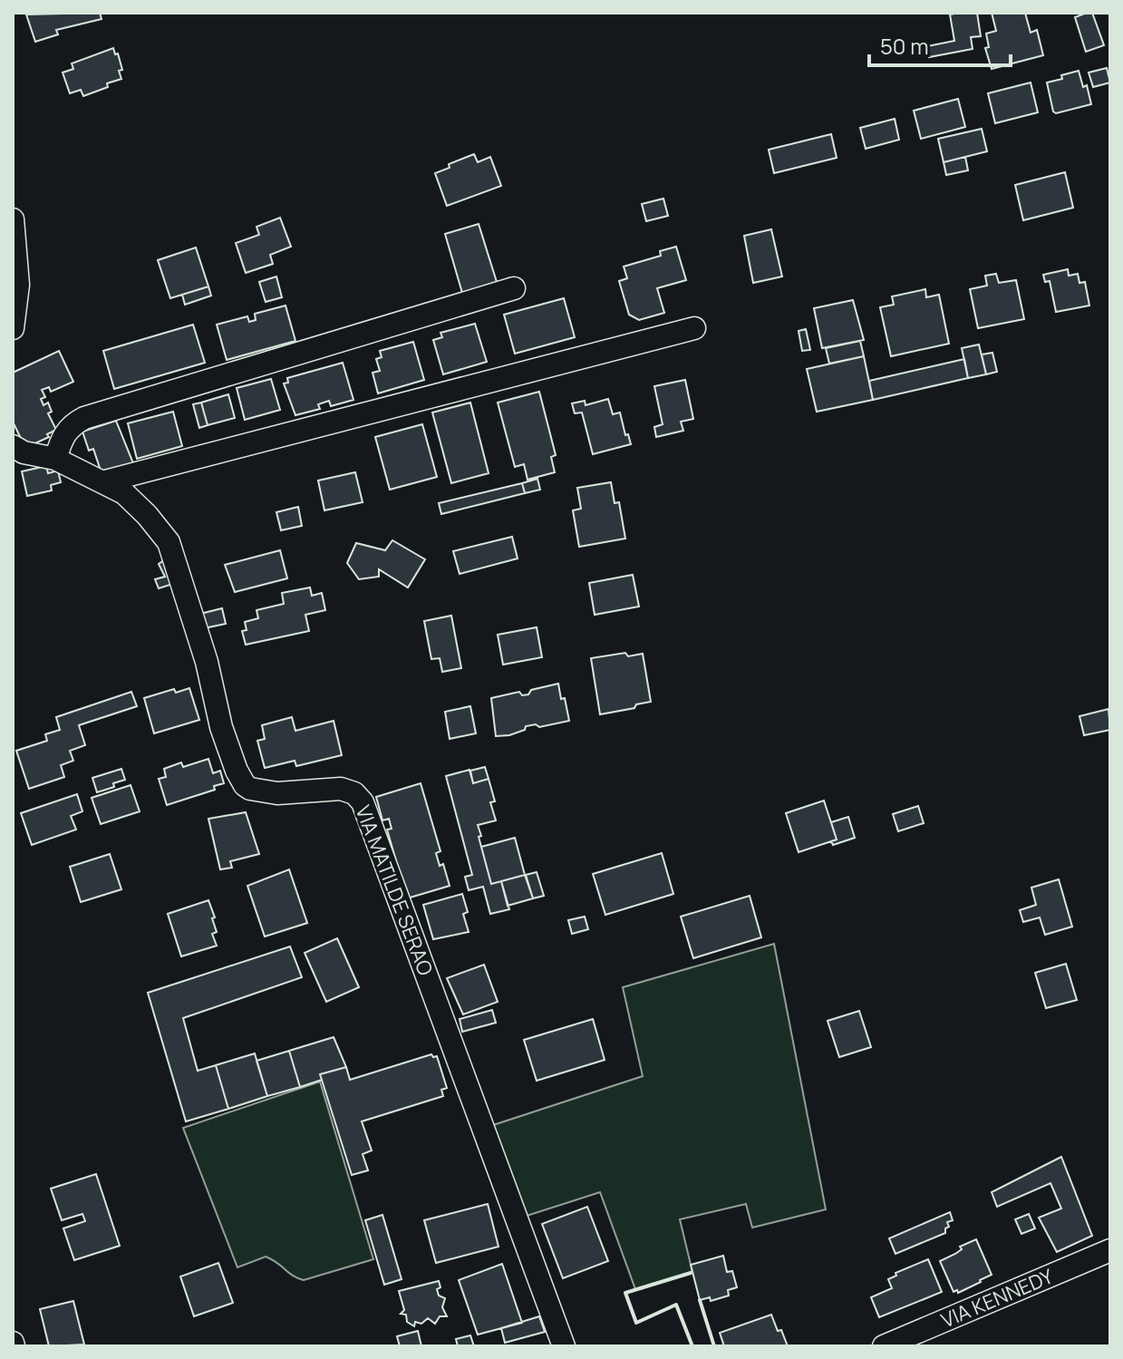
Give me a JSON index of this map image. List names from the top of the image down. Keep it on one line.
{"streets":{"street":["VIA MATILDE SERAO","VIA KENNEDY"]},"scale_bar":"50 m"}
